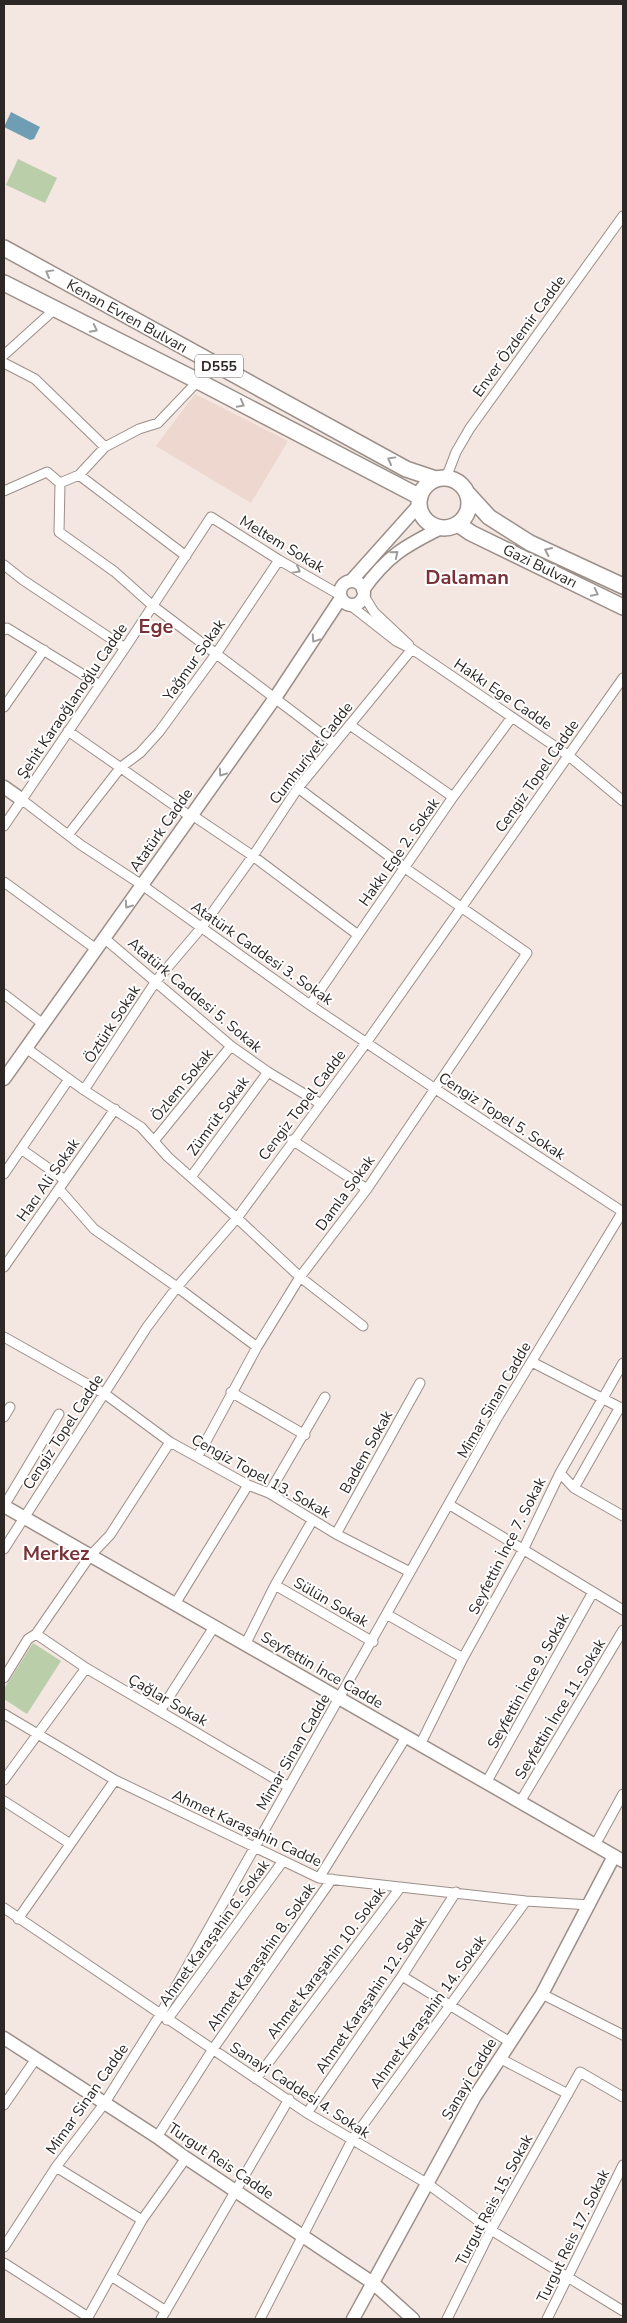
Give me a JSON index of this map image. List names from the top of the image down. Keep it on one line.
{"streets":{"main road":["Kenan Evren Bulvarı","D555","Gazi Bulvarı","Atatürk Cadde","Seyfettin İnce Cadde","Sanayi Cadde","Turgut Reis Cadde"],"street":["Enver Özdemir Cadde","Meltem Sokak","Yağmur Sokak","Hakkı Ege Cadde","Şehit Karaoğlanoğlu Cadde","Cumhuriyet Cadde","Cengiz Topel Cadde","Hakkı Ege 2. Sokak","Atatürk Caddesi 3. Sokak","Atatürk Caddesi 5. Sokak","Öztürk Sokak","Özlem Sokak","Zümrüt Sokak","Cengiz Topel 5. Sokak","Hacı Ali Sokak","Damla Sokak","Mimar Sinan Cadde","Badem Sokak","Cengiz Topel 13. Sokak","Seyfettin İnce 7. Sokak","Sülün Sokak","Seyfettin İnce 9. Sokak","Çağlar Sokak","Seyfettin İnce 11. Sokak","Ahmet Karaşahin Cadde","Ahmet Karaşahin 6. Sokak","Ahmet Karaşahin 8. Sokak","Ahmet Karaşahin 10. Sokak","Ahmet Karaşahin 12. Sokak","Ahmet Karaşahin 14. Sokak","Sanayi Caddesi 4. Sokak","Turgut Reis 15. Sokak","Turgut Reis 17. Sokak"]},"crossings":[["Kenan Evren Bulvarı","Enver Özdemir Cadde"],["Kenan Evren Bulvarı","Gazi Bulvarı"],["Enver Özdemir Cadde","Gazi Bulvarı"],["Meltem Sokak","Yağmur Sokak"],["Meltem Sokak","Hakkı Ege Cadde"],["Meltem Sokak","Şehit Karaoğlanoğlu Cadde"],["Meltem Sokak","Atatürk Cadde"],["Yağmur Sokak","Atatürk Caddesi 3. Sokak"],["Hakkı Ege Cadde","Cumhuriyet Cadde"],["Hakkı Ege Cadde","Cengiz Topel Cadde"],["Hakkı Ege Cadde","Atatürk Cadde"],["Hakkı Ege Cadde","Hakkı Ege 2. Sokak"],["Şehit Karaoğlanoğlu Cadde","Atatürk Caddesi 3. Sokak"],["Cumhuriyet Cadde","Atatürk Caddesi 3. Sokak"],["Cumhuriyet Cadde","Öztürk Sokak"],["Cengiz Topel Cadde","Atatürk Caddesi 3. Sokak"],["Cengiz Topel Cadde","Atatürk Caddesi 5. Sokak"],["Cengiz Topel Cadde","Cengiz Topel 5. Sokak"],["Cengiz Topel Cadde","Damla Sokak"],["Cengiz Topel Cadde","Cengiz Topel 13. Sokak"],["Cengiz Topel Cadde","Seyfettin İnce Cadde"],["Atatürk Cadde","Atatürk Caddesi 3. Sokak"],["Atatürk Cadde","Atatürk Caddesi 5. Sokak"],["Hakkı Ege 2. Sokak","Atatürk Caddesi 3. Sokak"],["Atatürk Caddesi 3. Sokak","Öztürk Sokak"],["Atatürk Caddesi 3. Sokak","Cengiz Topel 5. Sokak"],["Atatürk Caddesi 5. Sokak","Öztürk Sokak"],["Atatürk Caddesi 5. Sokak","Özlem Sokak"],["Atatürk Caddesi 5. Sokak","Zümrüt Sokak"],["Cengiz Topel 5. Sokak","Damla Sokak"],["Cengiz Topel 5. Sokak","Mimar Sinan Cadde"],["Damla Sokak","Cengiz Topel 13. Sokak"],["Mimar Sinan Cadde","Cengiz Topel 13. Sokak"],["Mimar Sinan Cadde","Sülün Sokak"],["Mimar Sinan Cadde","Seyfettin İnce Cadde"],["Mimar Sinan Cadde","Çağlar Sokak"],["Mimar Sinan Cadde","Ahmet Karaşahin Cadde"],["Mimar Sinan Cadde","Ahmet Karaşahin 6. Sokak"],["Mimar Sinan Cadde","Sanayi Caddesi 4. Sokak"],["Mimar Sinan Cadde","Turgut Reis Cadde"],["Badem Sokak","Cengiz Topel 13. Sokak"],["Seyfettin İnce 7. Sokak","Seyfettin İnce Cadde"],["Seyfettin İnce Cadde","Seyfettin İnce 9. Sokak"],["Seyfettin İnce Cadde","Seyfettin İnce 11. Sokak"],["Seyfettin İnce Cadde","Sanayi Cadde"],["Ahmet Karaşahin Cadde","Ahmet Karaşahin 6. Sokak"],["Ahmet Karaşahin Cadde","Ahmet Karaşahin 8. Sokak"],["Ahmet Karaşahin Cadde","Ahmet Karaşahin 10. Sokak"],["Ahmet Karaşahin Cadde","Ahmet Karaşahin 12. Sokak"],["Ahmet Karaşahin Cadde","Ahmet Karaşahin 14. Sokak"],["Ahmet Karaşahin Cadde","Sanayi Cadde"],["Ahmet Karaşahin 6. Sokak","Sanayi Caddesi 4. Sokak"],["Ahmet Karaşahin 8. Sokak","Sanayi Caddesi 4. Sokak"],["Ahmet Karaşahin 8. Sokak","Turgut Reis Cadde"],["Ahmet Karaşahin 10. Sokak","Sanayi Caddesi 4. Sokak"],["Ahmet Karaşahin 12. Sokak","Sanayi Caddesi 4. Sokak"],["Ahmet Karaşahin 14. Sokak","Sanayi Caddesi 4. Sokak"],["Ahmet Karaşahin 14. Sokak","Turgut Reis Cadde"],["Sanayi Cadde","Sanayi Caddesi 4. Sokak"],["Sanayi Cadde","Turgut Reis Cadde"],["Sanayi Caddesi 4. Sokak","Turgut Reis 15. Sokak"],["Sanayi Caddesi 4. Sokak","Turgut Reis 17. Sokak"]],"one_way":["Meltem Sokak","Atatürk Cadde"],"districts":["Dalaman","Ege","Merkez"]}
